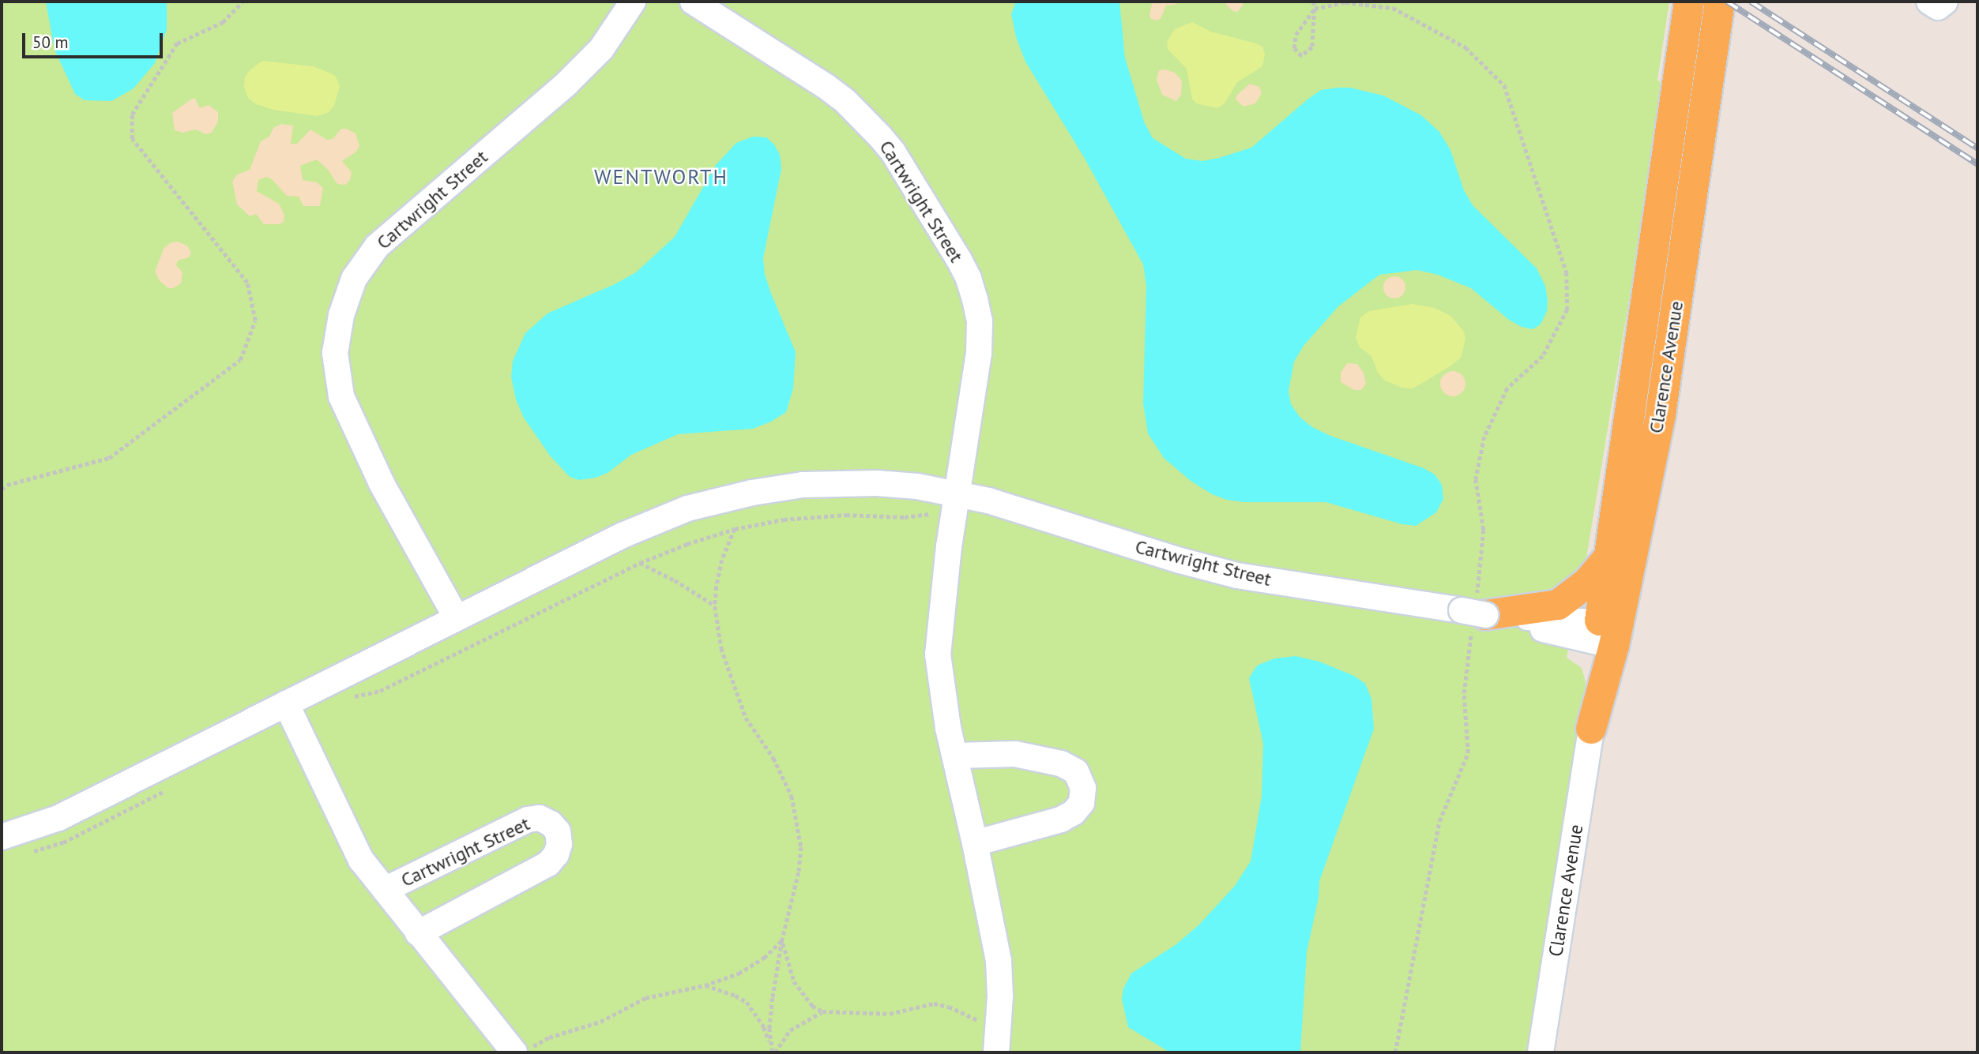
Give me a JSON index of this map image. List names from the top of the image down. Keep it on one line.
{"streets":{"main road":["Clarence Avenue"],"street":["Cartwright Street"]},"crossings":[["Cartwright Street","Clarence Avenue"]],"districts":["WENTWORTH"],"scale_bar":"50 m"}
